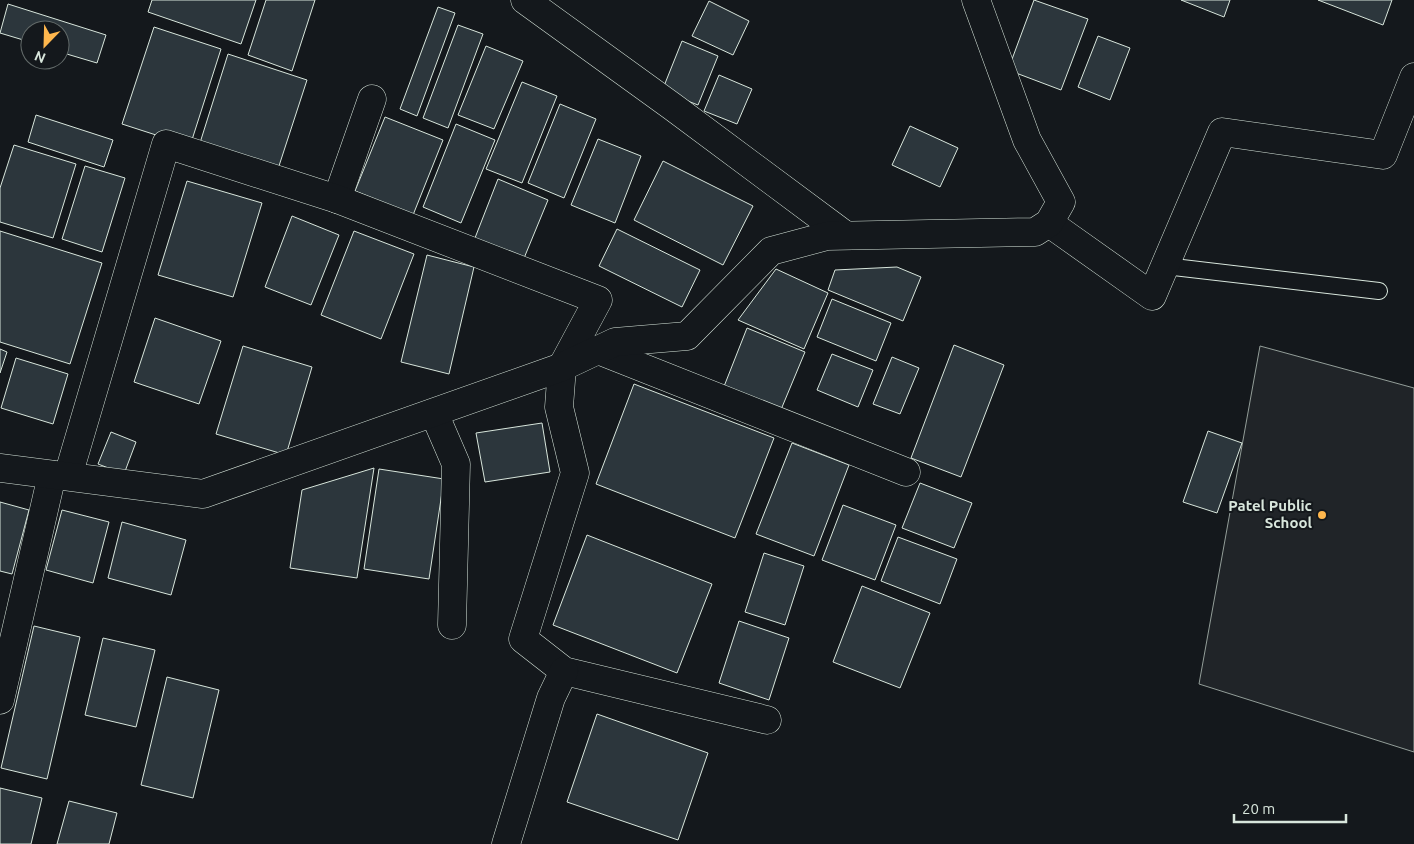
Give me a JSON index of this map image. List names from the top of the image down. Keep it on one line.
{"places":["Patel Public School"],"scale_bar":"20 m","north":"bottom left"}
